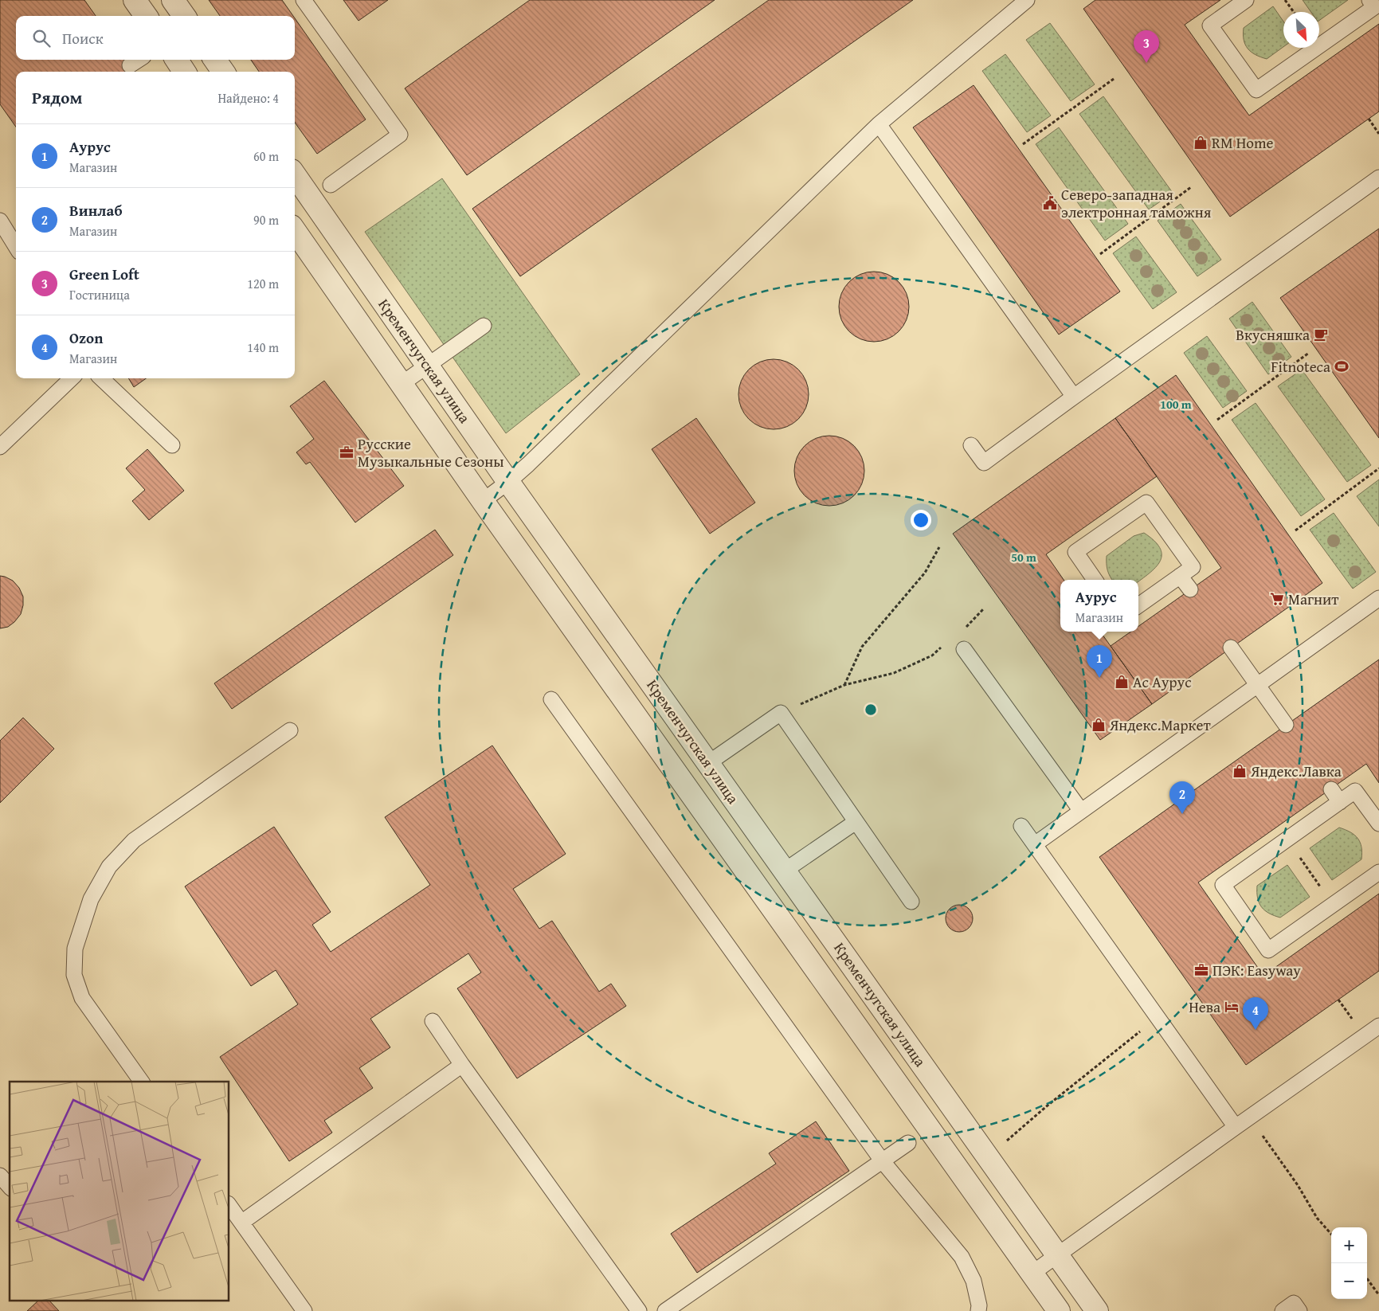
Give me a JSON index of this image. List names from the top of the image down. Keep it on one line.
{"streets":{"street":["Кременчугская улица"]},"places":{"shop":["RM Home","Ас Аурус","Яндекс.Маркет","Яндекс.Лавка"],"public building":["Северо-западная электронная таможня"],"cafe":["Вкусняшка"],"sports":["Fitnoteca"],"office":["Русские Музыкальные Сезоны","ПЭК: Easyway"],"supermarket":["Магнит"],"hotel":["Нева"]},"north":"bottom right","page":{"search":"Поиск","pins":["3","1","2","4"],"heading":["Рядом","Найдено: 4"],"list":[{"mark":"1","name":"Аурус","note":"Магазин","value":"60 m"},{"mark":"2","name":"Винлаб","note":"Магазин","value":"90 m"},{"mark":"3","name":"Green Loft","note":"Гостиница","value":"120 m"},{"mark":"4","name":"Ozon","note":"Магазин","value":"140 m"}],"popup":["Аурус","Магазин"],"map_buttons":["+","−"]},"rings":["100 m","50 m"]}
